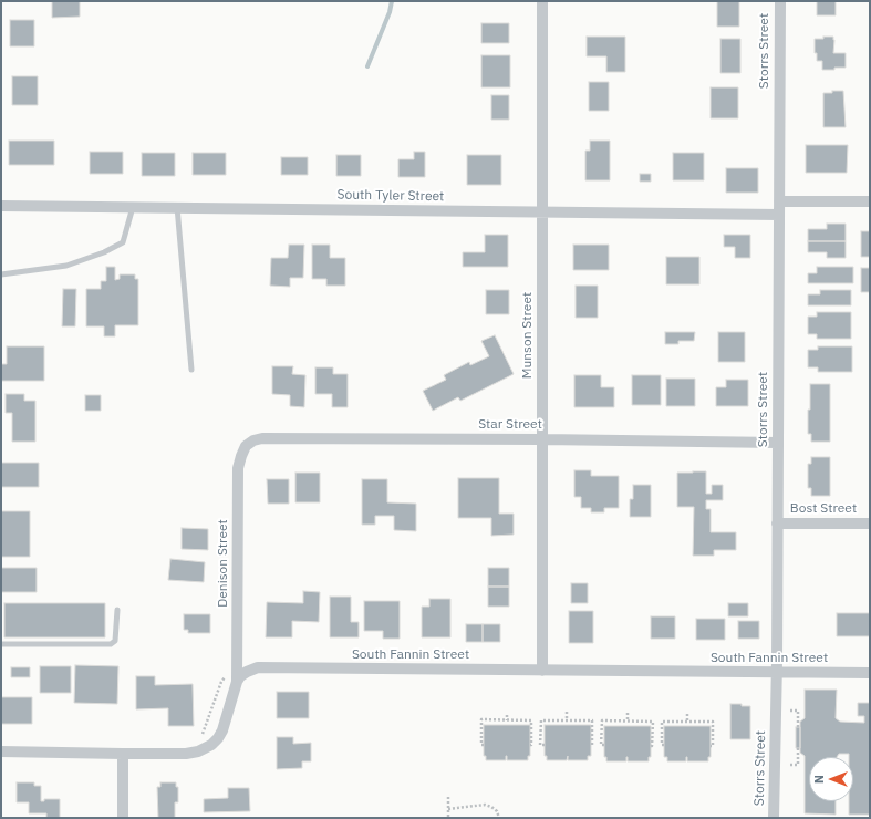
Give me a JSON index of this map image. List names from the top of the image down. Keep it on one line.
{"streets":{"street":["Storrs Street","South Tyler Street","Munson Street","Star Street","Bost Street","Denison Street","South Fannin Street"]},"crossings":[["Storrs Street","South Tyler Street"],["Storrs Street","Star Street"],["Storrs Street","Bost Street"],["Storrs Street","South Fannin Street"],["South Tyler Street","Munson Street"],["Munson Street","Star Street"],["Munson Street","South Fannin Street"],["Star Street","Denison Street"],["Denison Street","South Fannin Street"]],"north":"left"}
